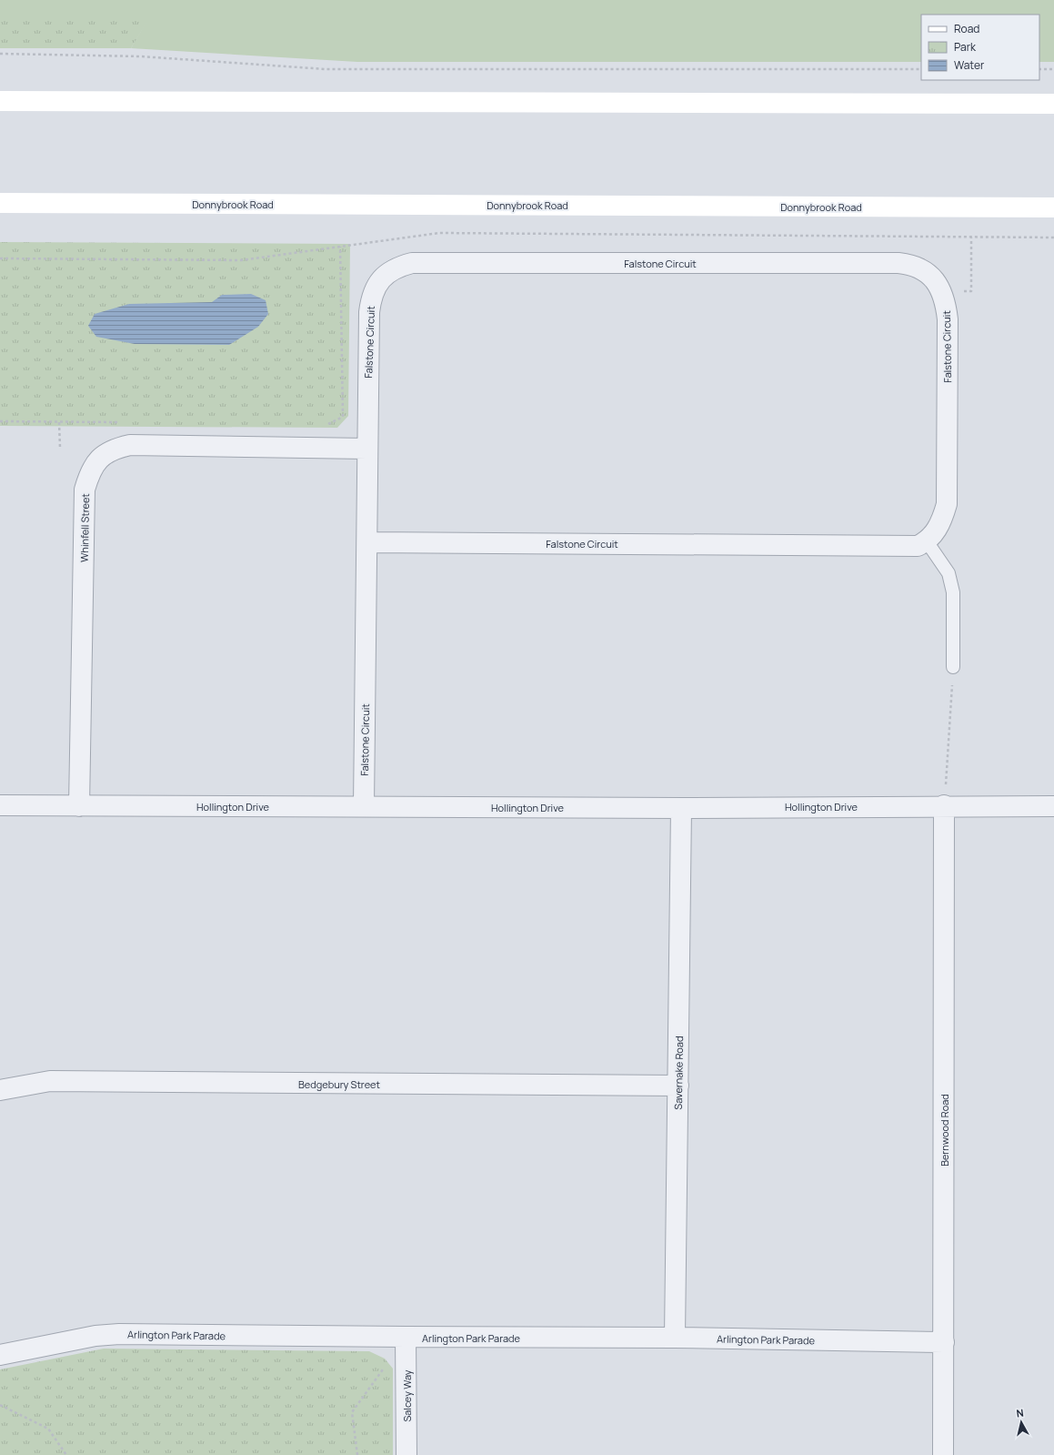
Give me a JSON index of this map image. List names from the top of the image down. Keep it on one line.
{"streets":{"main road":["Donnybrook Road"],"street":["Falstone Circuit","Whinfell Street","Hollington Drive","Savernake Road","Bedgebury Street","Bernwood Road","Arlington Park Parade","Salcey Way"]},"crossings":[["Falstone Circuit","Whinfell Street"],["Falstone Circuit","Hollington Drive"],["Whinfell Street","Hollington Drive"],["Hollington Drive","Savernake Road"],["Hollington Drive","Bernwood Road"],["Savernake Road","Bedgebury Street"],["Savernake Road","Arlington Park Parade"],["Bernwood Road","Arlington Park Parade"],["Arlington Park Parade","Salcey Way"]],"legend":["Road","Park","Water"],"north":"top"}
